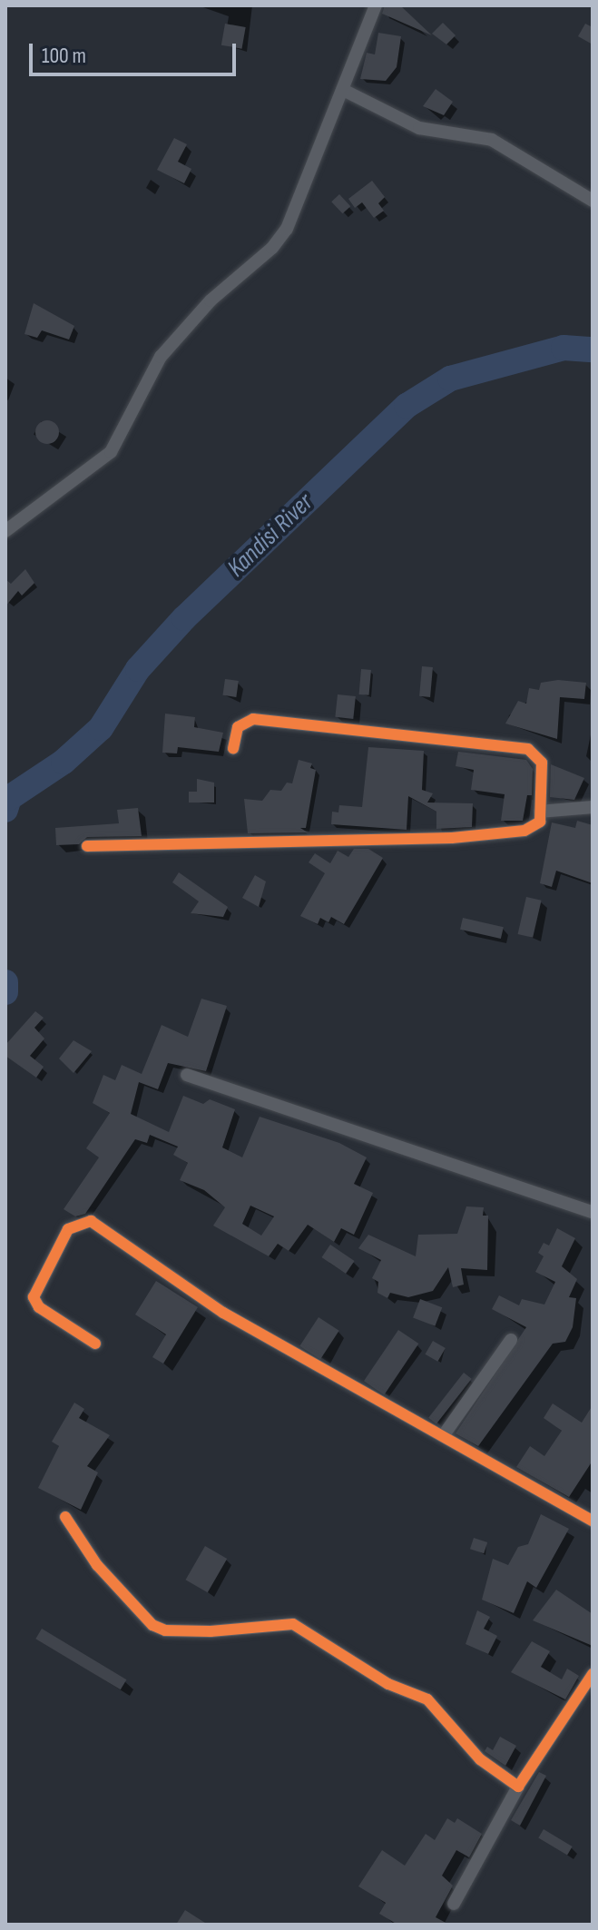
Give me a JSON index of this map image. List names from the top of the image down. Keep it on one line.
{"water":["Kandisi River"],"scale_bar":"100 m"}
